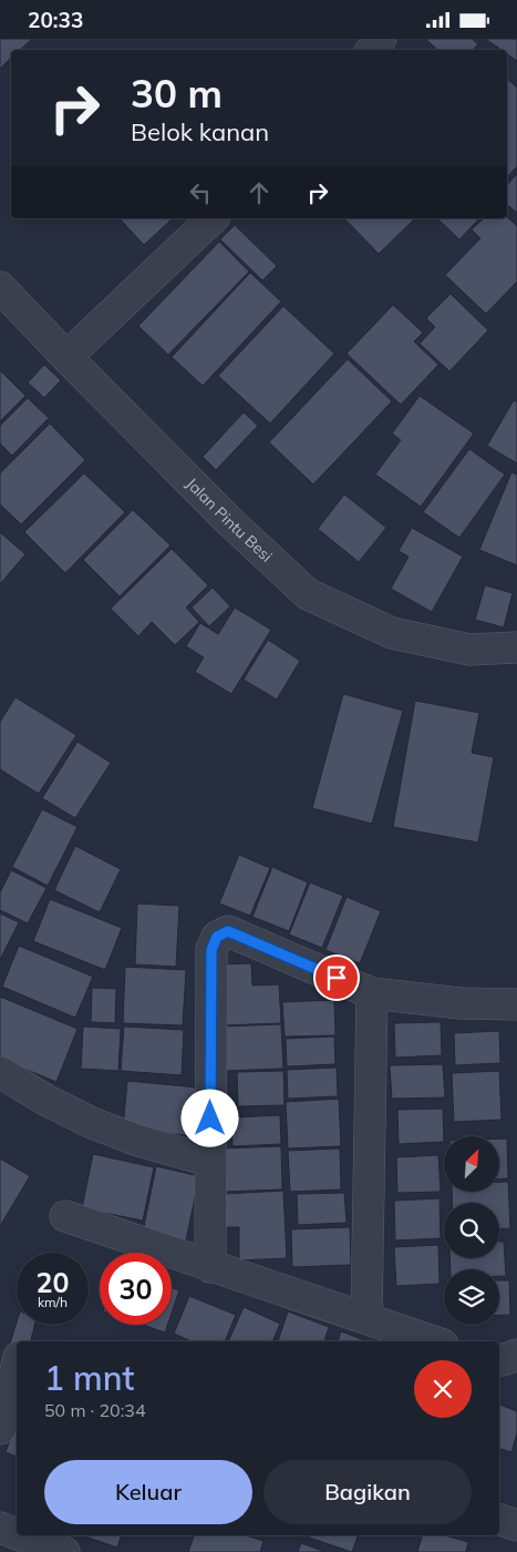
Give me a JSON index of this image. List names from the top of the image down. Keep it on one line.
{"streets":{"street":["Jalan Pintu Besi"]},"north":"top right","page":{"status":"20:33","turn":["30 m","Belok kanan"],"speed":"20 km/h","limit":"30","heading":["1 mnt","50 m · 20:34"],"buttons":["Keluar","Bagikan"]}}
